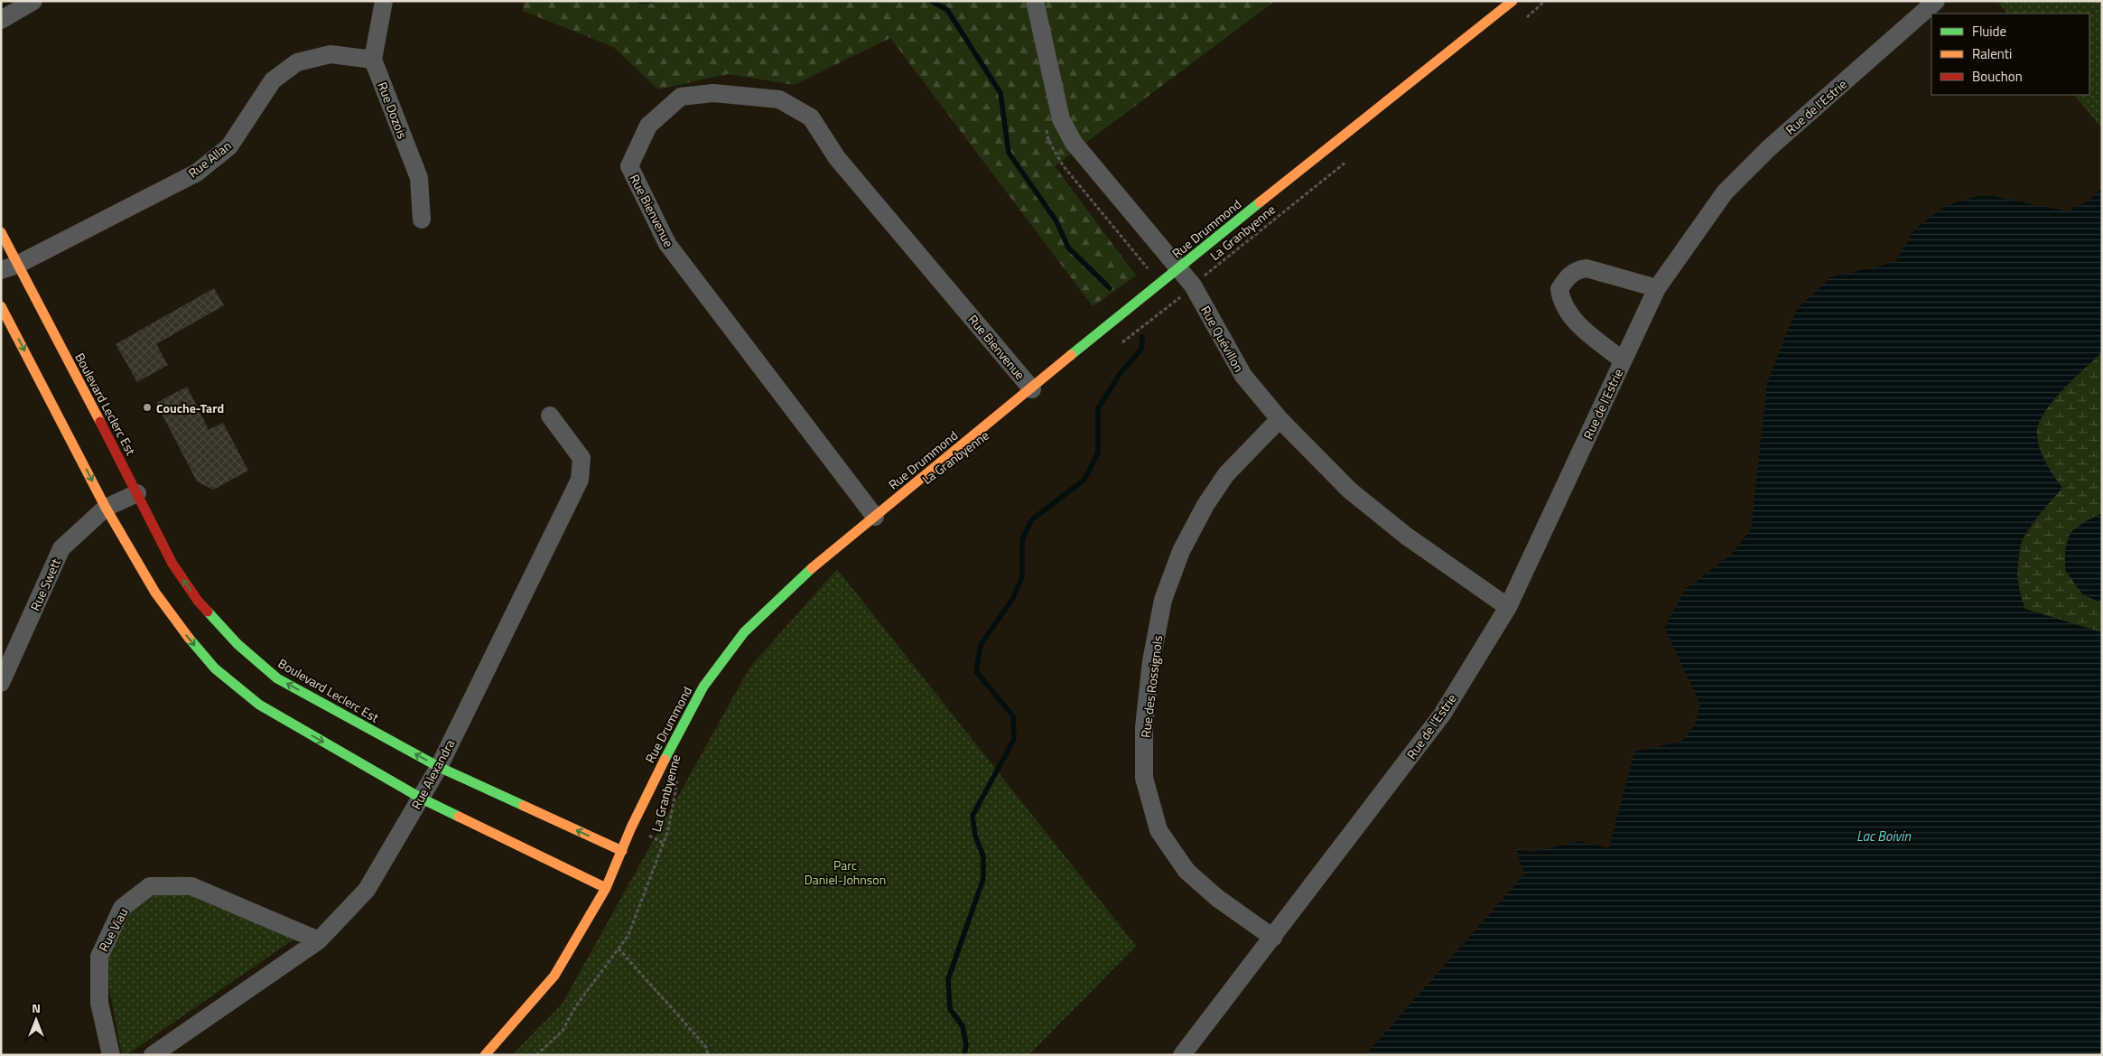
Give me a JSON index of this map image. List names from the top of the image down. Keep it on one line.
{"streets":{"street":["Rue de l'Estrie","Rue Dozois","Rue Allan","Rue Bienvenue","Rue Drummond","Rue Quévillon","Boulevard Leclerc Est","Rue Swett","Rue des Rossignols","Rue Alexandra","Rue Viau"],"path":["La Granbyenne"]},"crossings":[["Rue de l'Estrie","Rue Quévillon"],["Rue de l'Estrie","Rue des Rossignols"],["Rue Dozois","Rue Allan"],["Rue Allan","Boulevard Leclerc Est"],["Rue Bienvenue","Rue Drummond"],["Rue Drummond","Rue Quévillon"],["Rue Drummond","Boulevard Leclerc Est"],["La Granbyenne","Rue Quévillon"],["Rue Quévillon","Rue des Rossignols"],["Boulevard Leclerc Est","Rue Swett"],["Boulevard Leclerc Est","Rue Alexandra"],["Rue Alexandra","Rue Viau"]],"water":["Lac Boivin"],"parks":["Parc Daniel-Johnson"],"places":["Couche-Tard"],"legend":["Fluide","Ralenti","Bouchon"],"north":"top"}
